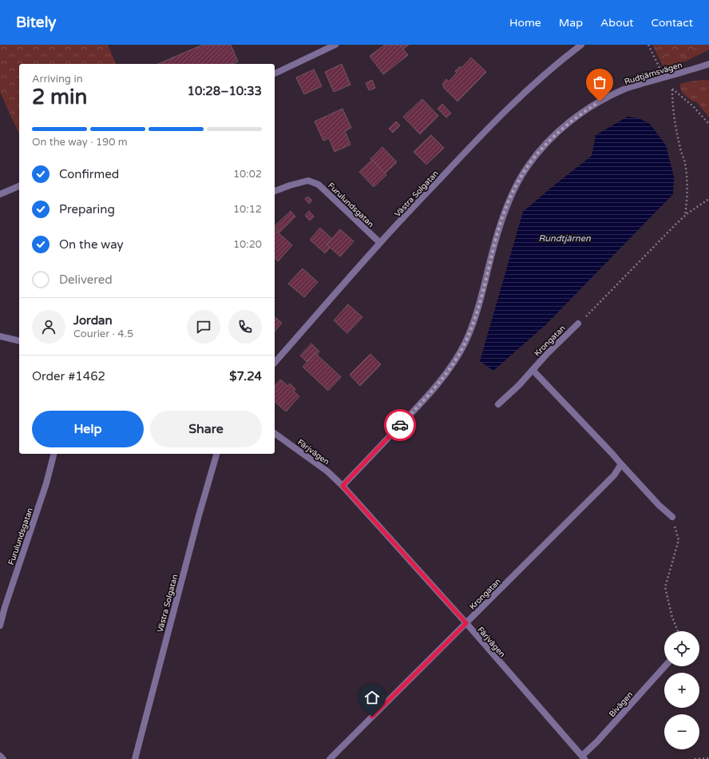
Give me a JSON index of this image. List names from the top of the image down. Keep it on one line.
{"streets":{"street":["Rudtjärnsvägen","Västra Solgatan","Furulundsgatan","Krongatan","Färjvägen","Bivägen"]},"crossings":[["Rudtjärnsvägen","Färjvägen"],["Västra Solgatan","Furulundsgatan"],["Krongatan","Färjvägen"],["Färjvägen","Bivägen"]],"water":["Rundtjärnen"],"page":{"header":"Bitely","nav":["Home","Map","About","Contact"],"heading":["2 min","Arriving in","10:28–10:33"],"panel":["Jordan","Courier · 4.5","Order #1462","$7.24"],"bar":"On the way · 190 m","list":[["Confirmed","10:02"],["Preparing","10:12"],["On the way","10:20"],"Delivered"],"buttons":["Help","Share"],"map_buttons":["+","−"]}}
